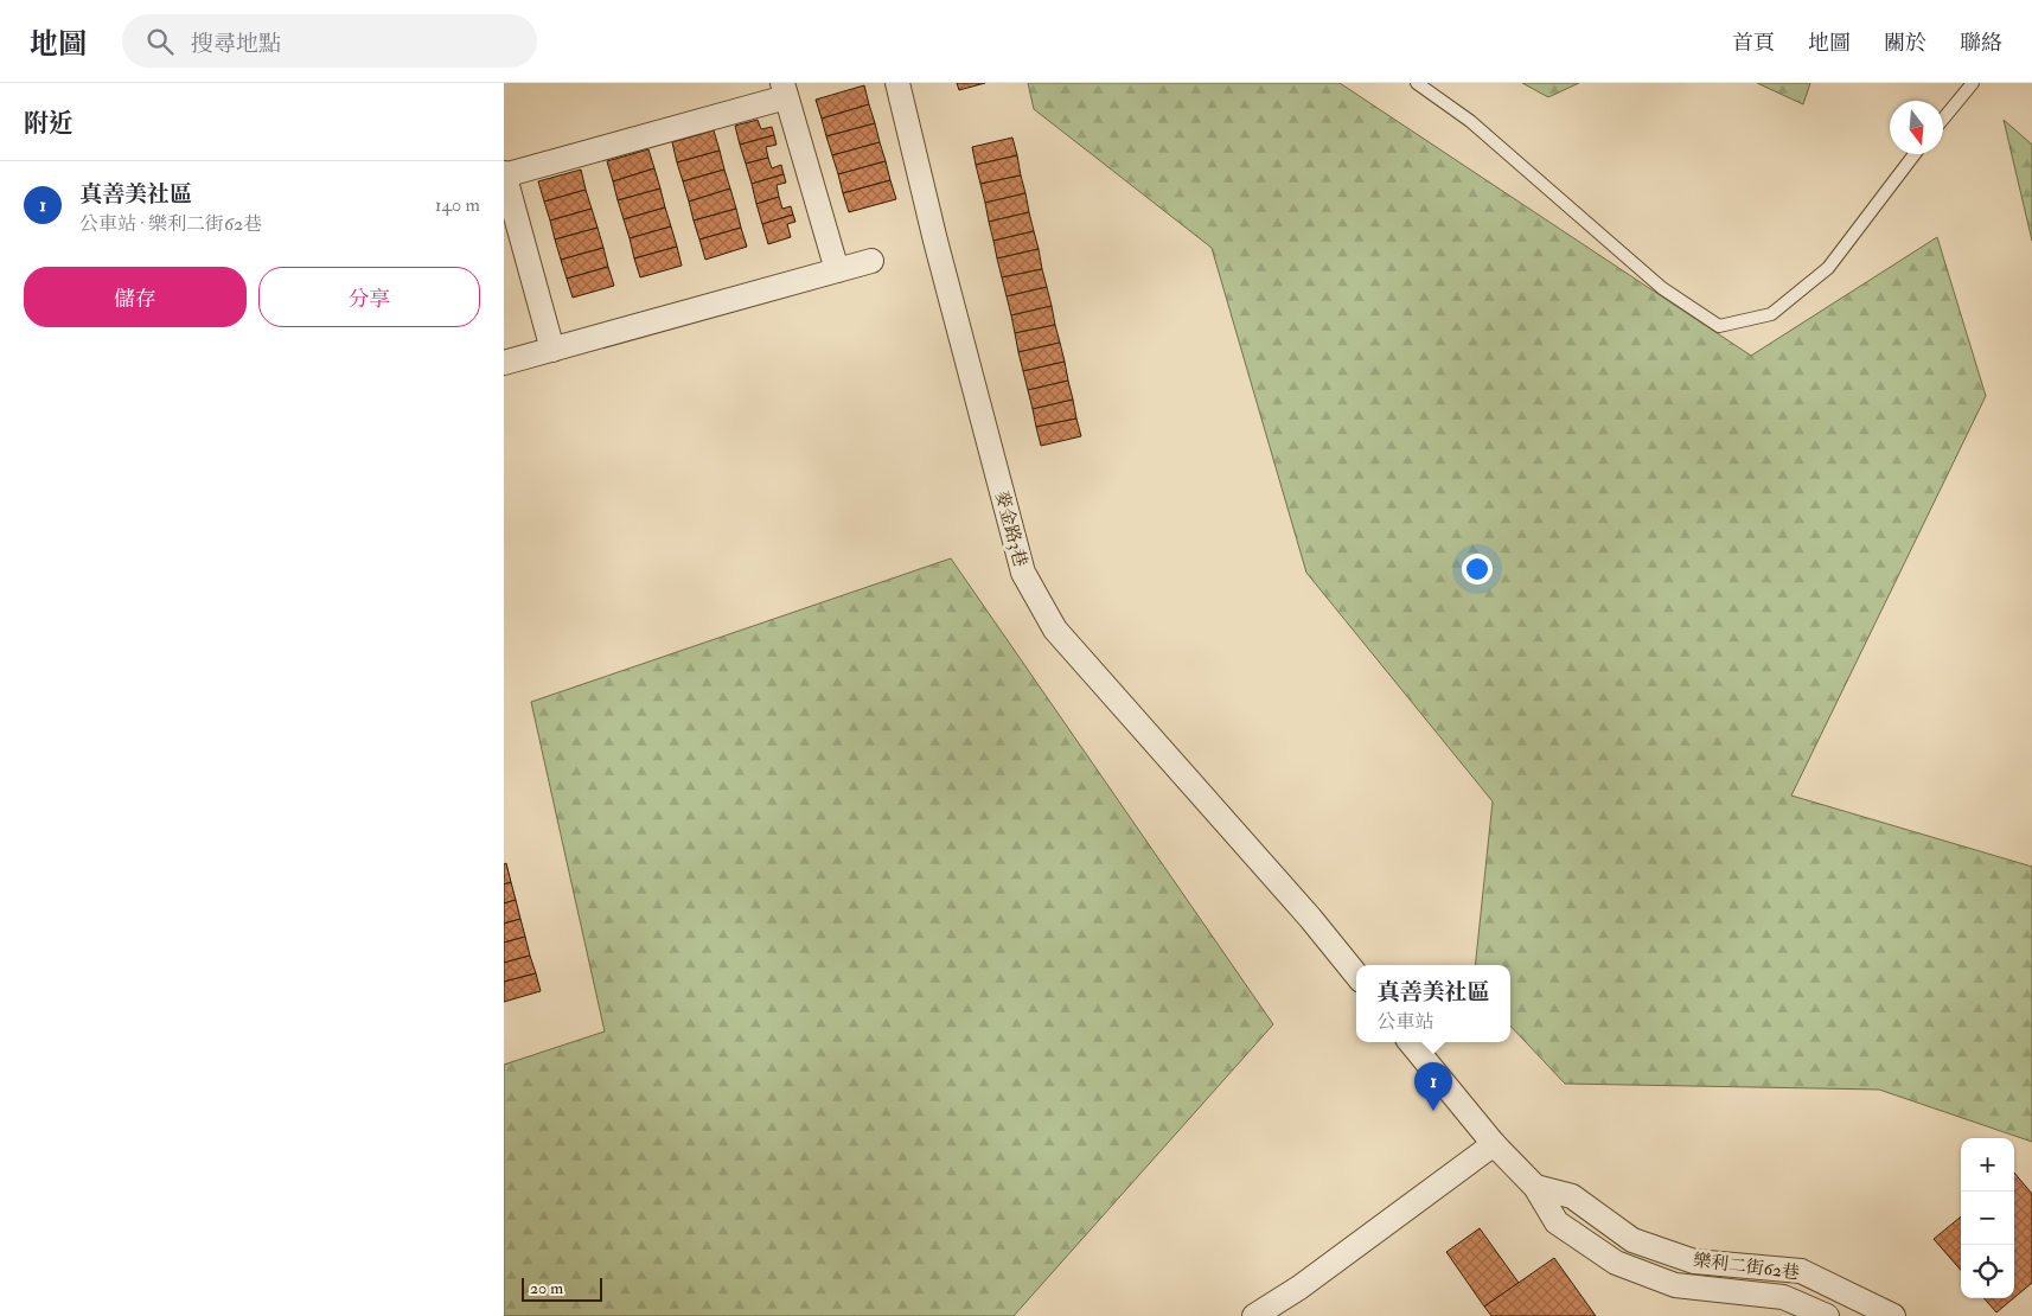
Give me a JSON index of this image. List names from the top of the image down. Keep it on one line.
{"streets":{"street":["麥金路3巷","樂利二街62巷"]},"scale_bar":"20 m","north":"bottom","page":{"header":"地圖","search":"搜尋地點","nav":["首頁","地圖","關於","聯絡"],"heading":"附近","list":[{"mark":"1","name":"真善美社區","note":"公車站 · 樂利二街62巷","value":"140 m"}],"buttons":["儲存","分享"],"popup":["真善美社區","公車站"],"pins":"1","map_buttons":["+","−"],"scale":"20 m"}}
